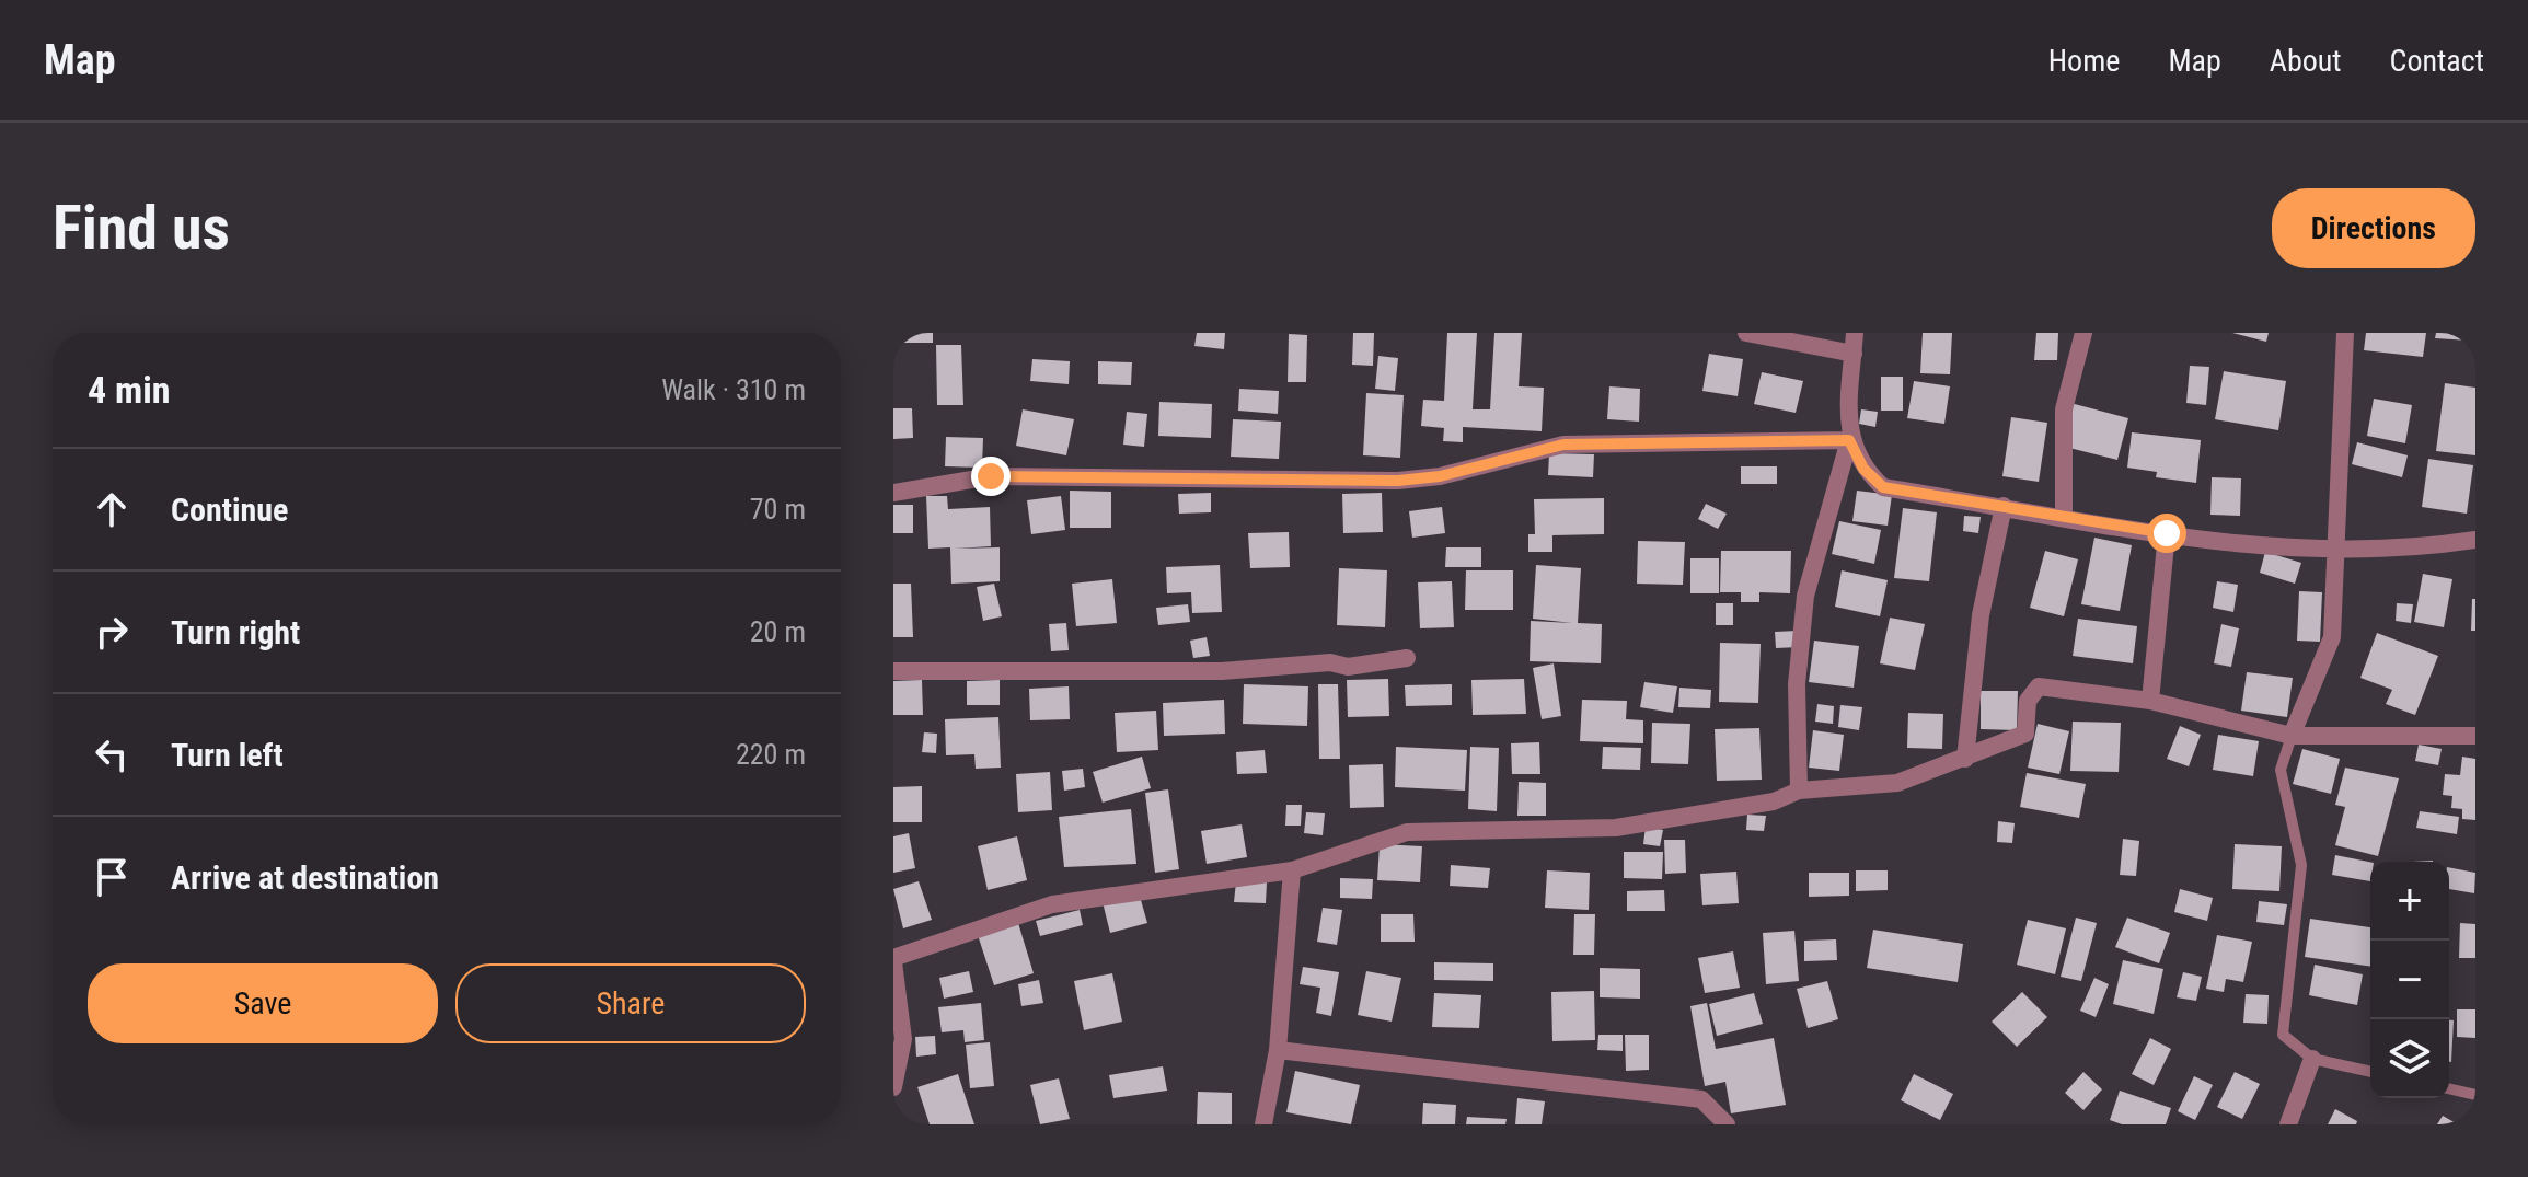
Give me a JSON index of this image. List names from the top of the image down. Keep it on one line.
{"page":{"header":"Map","nav":["Home","Map","About","Contact"],"buttons":["Directions",["Save","Share"]],"title":"Find us","heading":["4 min","Walk · 310 m"],"list":[["Continue","70 m"],["Turn right","20 m"],["Turn left","220 m"],"Arrive at destination"],"map_buttons":["+","−"]}}
